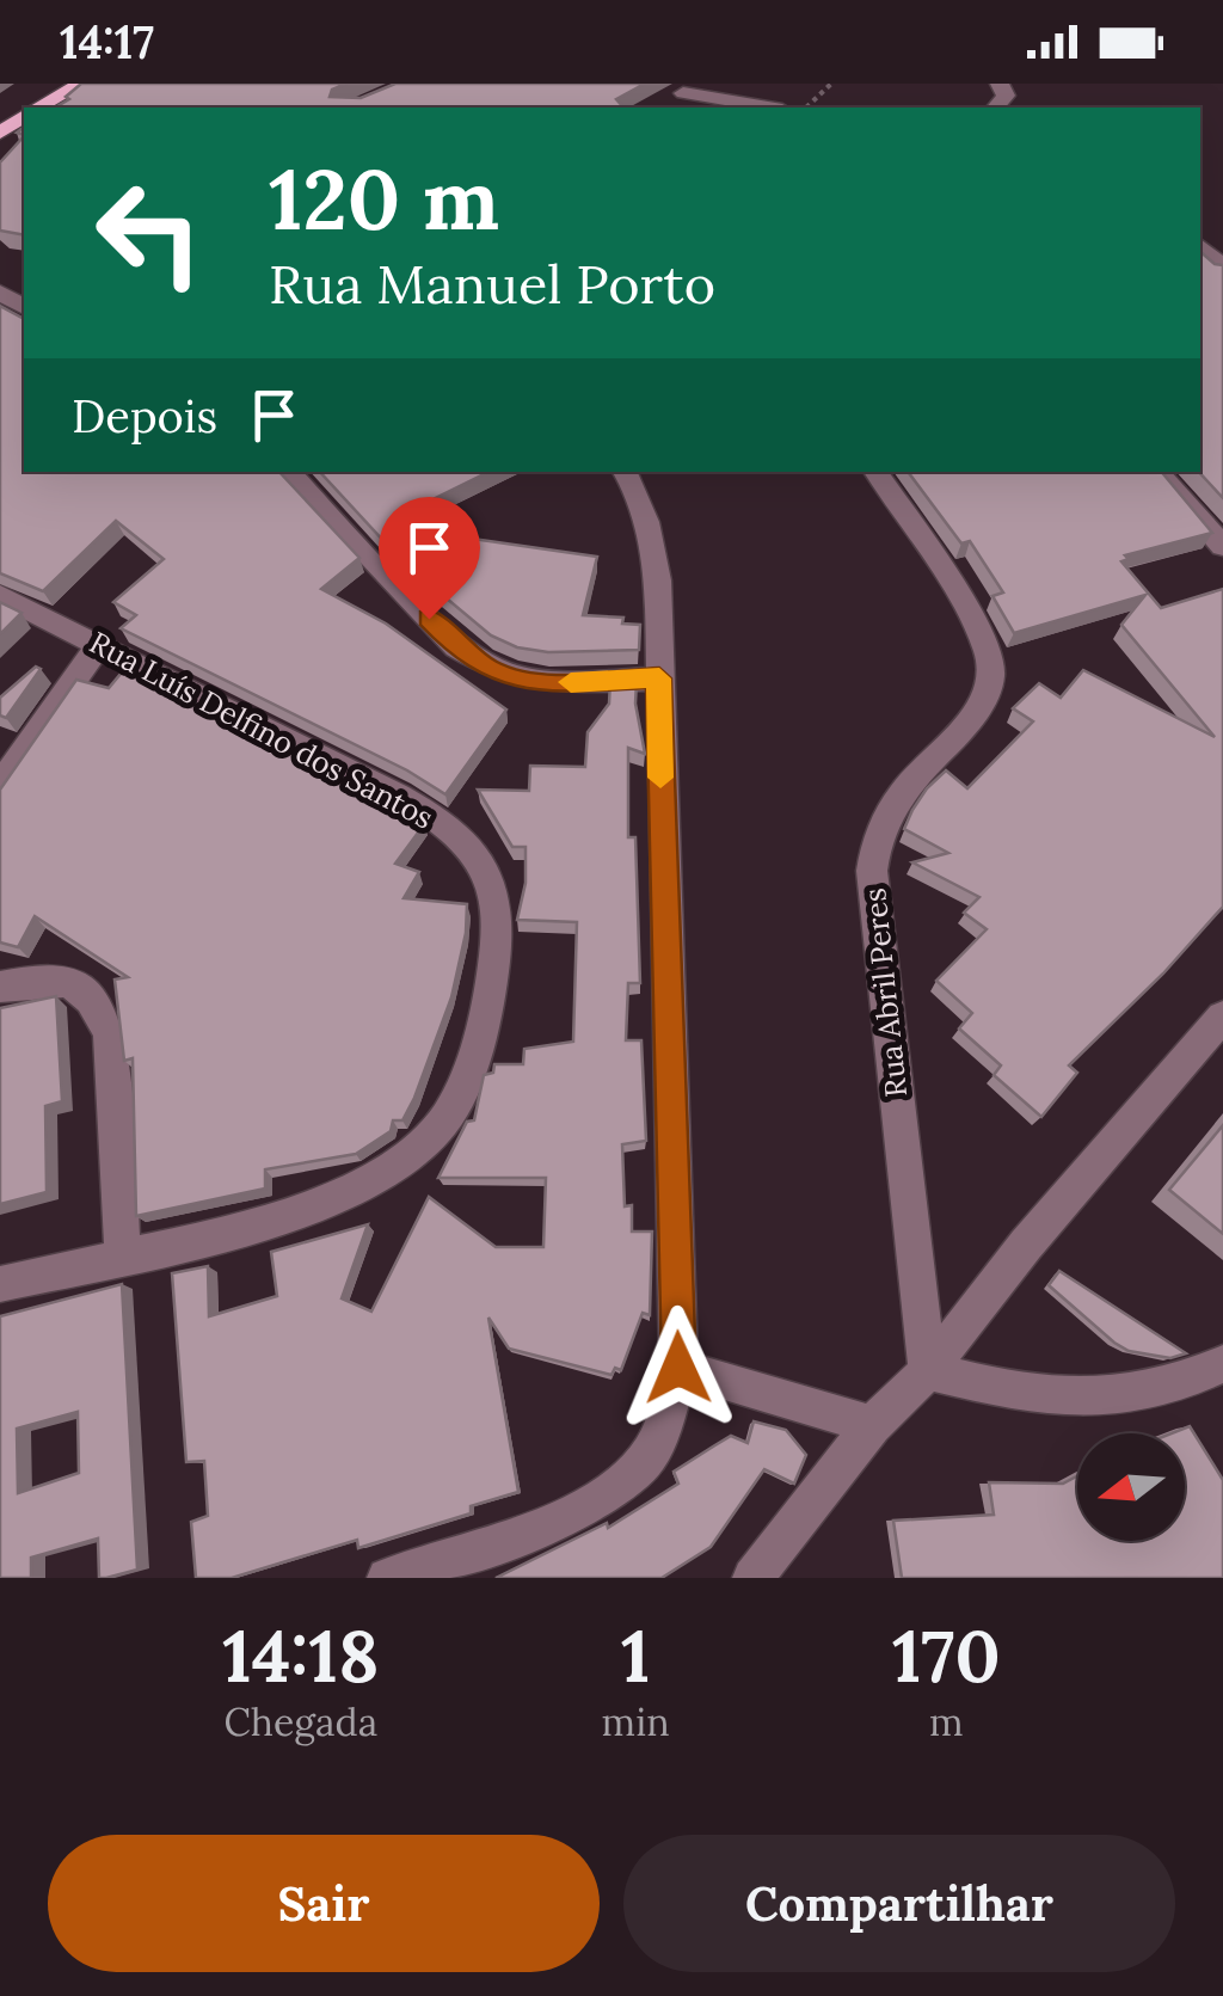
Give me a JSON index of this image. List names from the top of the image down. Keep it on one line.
{"streets":{"street":["Rua Luís Delfino dos Santos","Rua Abril Peres"]},"north":"left","page":{"status":"14:17","turn":["120 m","Rua Manuel Porto"],"then":"Depois","eta":["14:18","Chegada","1","min","170","m"],"buttons":["Sair","Compartilhar"]}}
